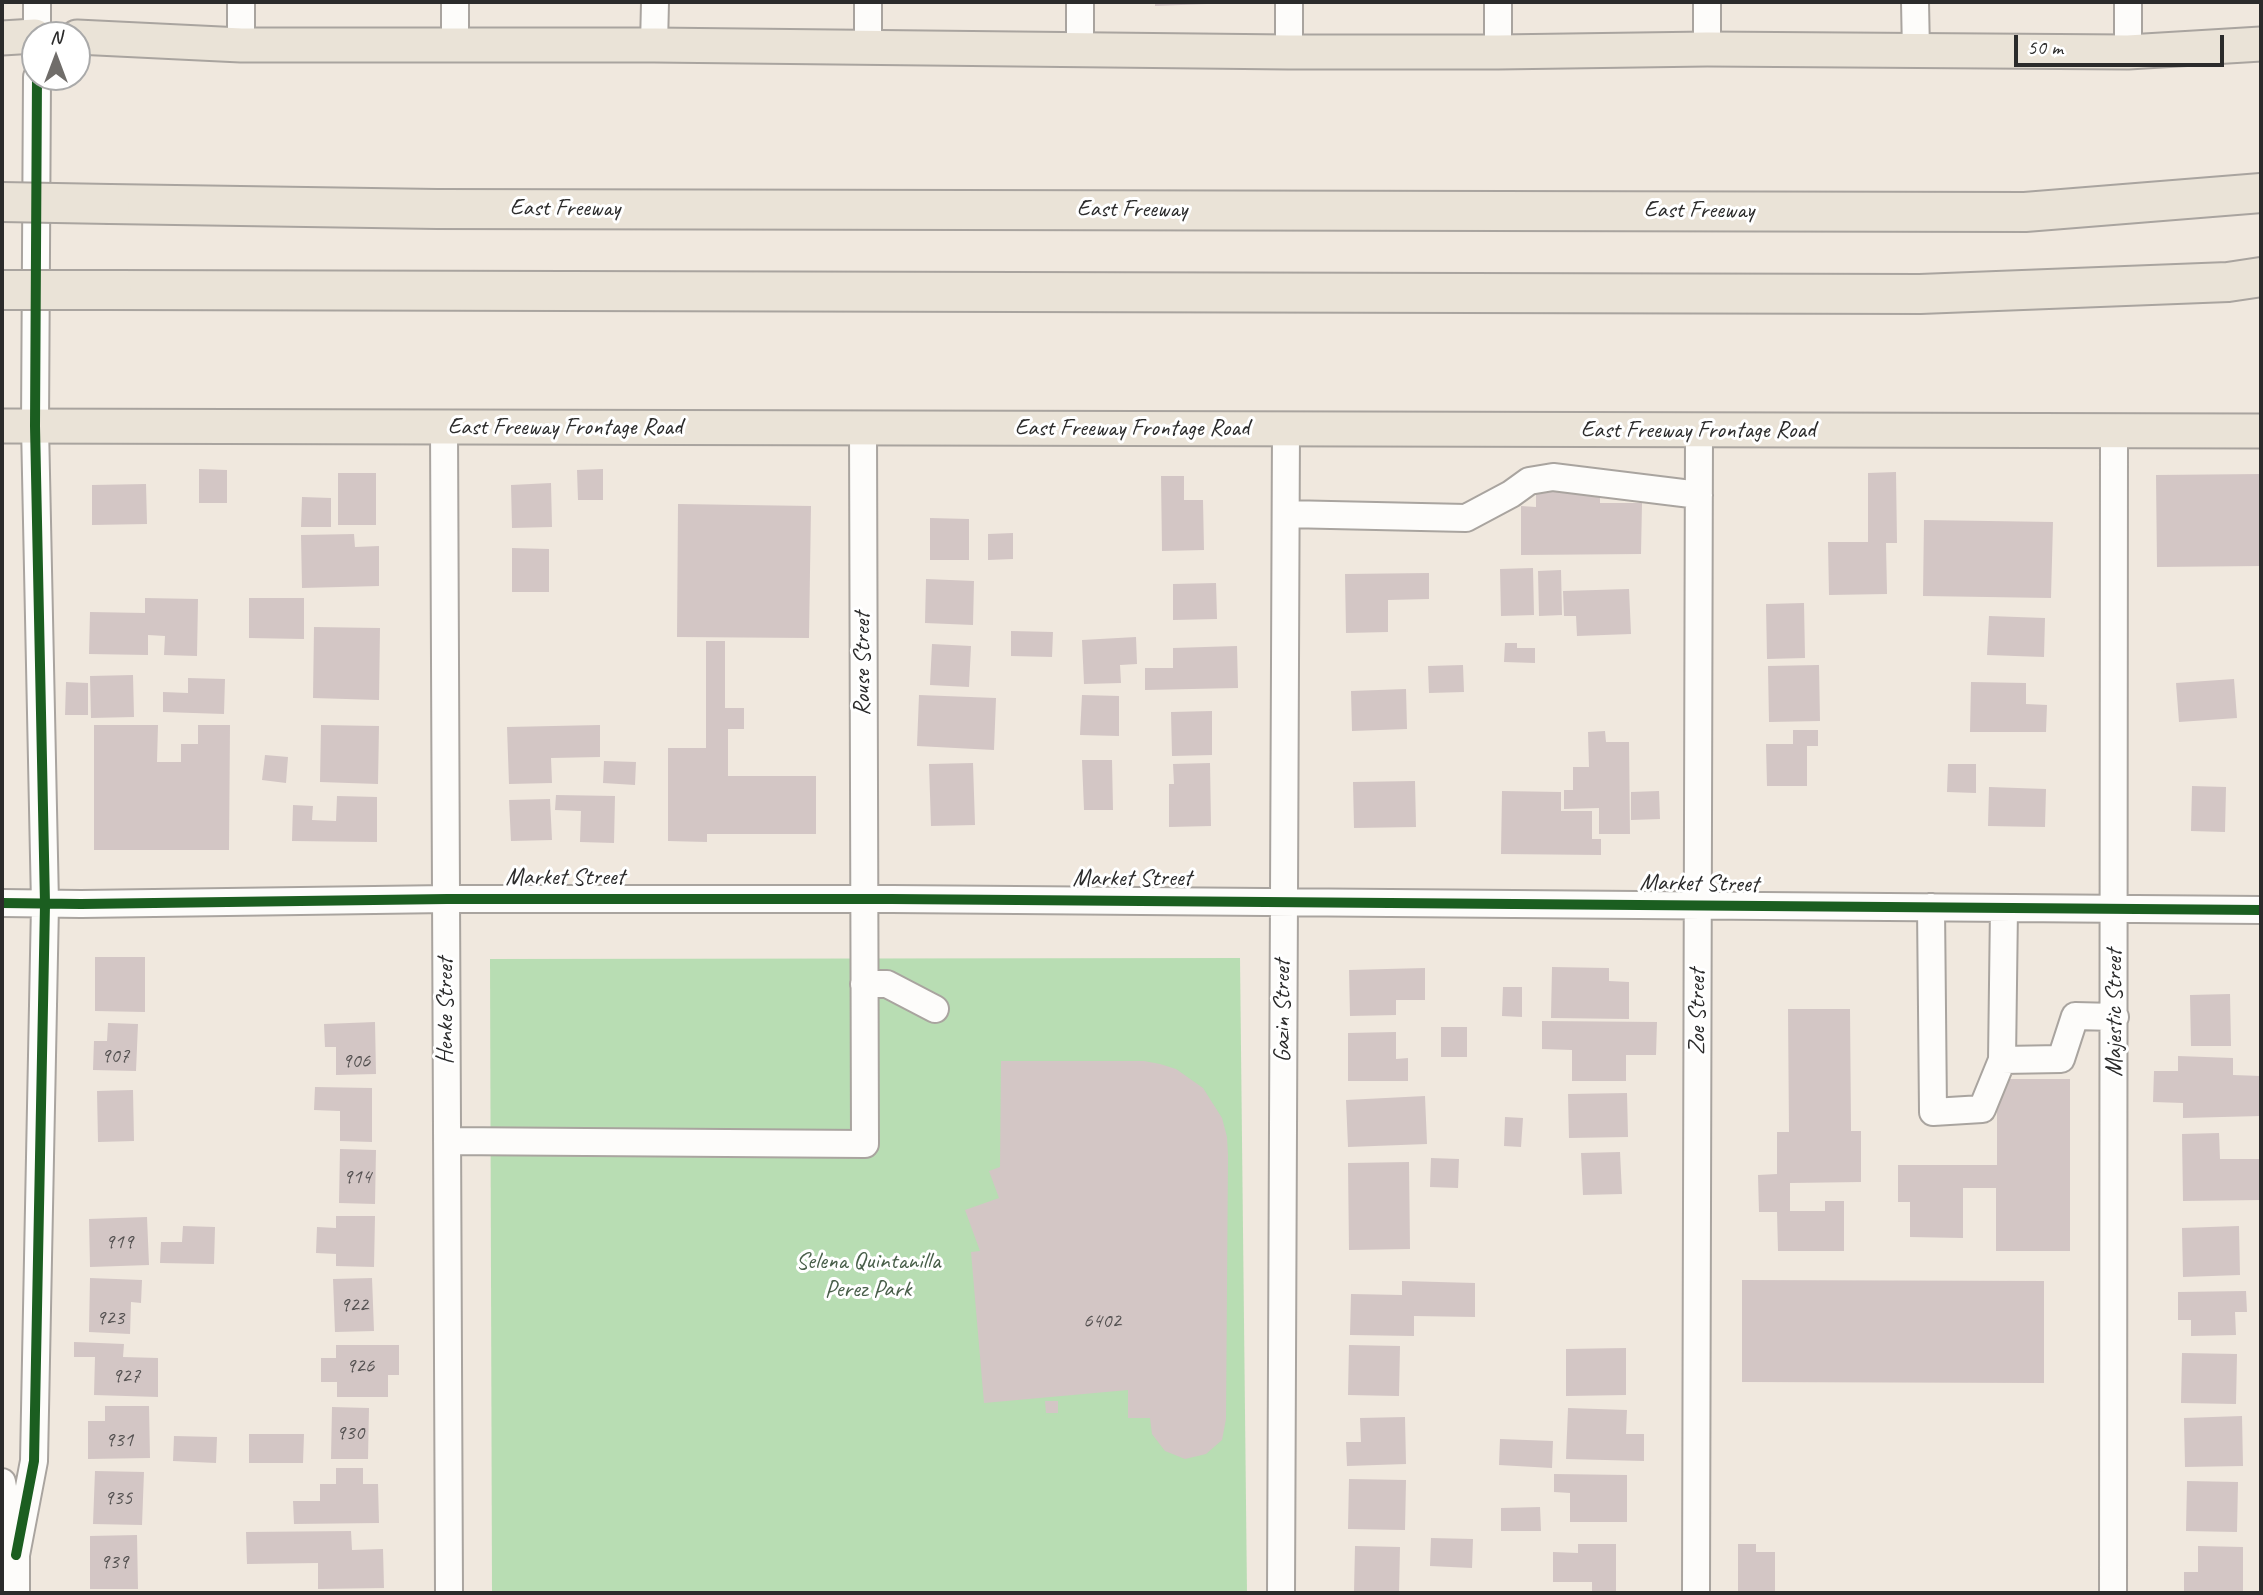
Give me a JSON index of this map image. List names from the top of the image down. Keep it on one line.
{"streets":{"highway":["East Freeway"],"main road":["East Freeway Frontage Road"],"street":["Rouse Street","Market Street","Henke Street","Gazin Street","Zoe Street","Majestic Street"]},"crossings":[["East Freeway Frontage Road","Rouse Street"],["East Freeway Frontage Road","Henke Street"],["East Freeway Frontage Road","Gazin Street"],["East Freeway Frontage Road","Zoe Street"],["East Freeway Frontage Road","Majestic Street"],["Rouse Street","Market Street"],["Rouse Street","Henke Street"],["Market Street","Henke Street"],["Market Street","Gazin Street"],["Market Street","Zoe Street"],["Market Street","Majestic Street"]],"parks":["Selena Quintanilla Perez Park"],"house_numbers":["907","906","914","919","922","923","6402","926","927","930","931","935","939"],"scale_bar":"50 m","north":"top"}
